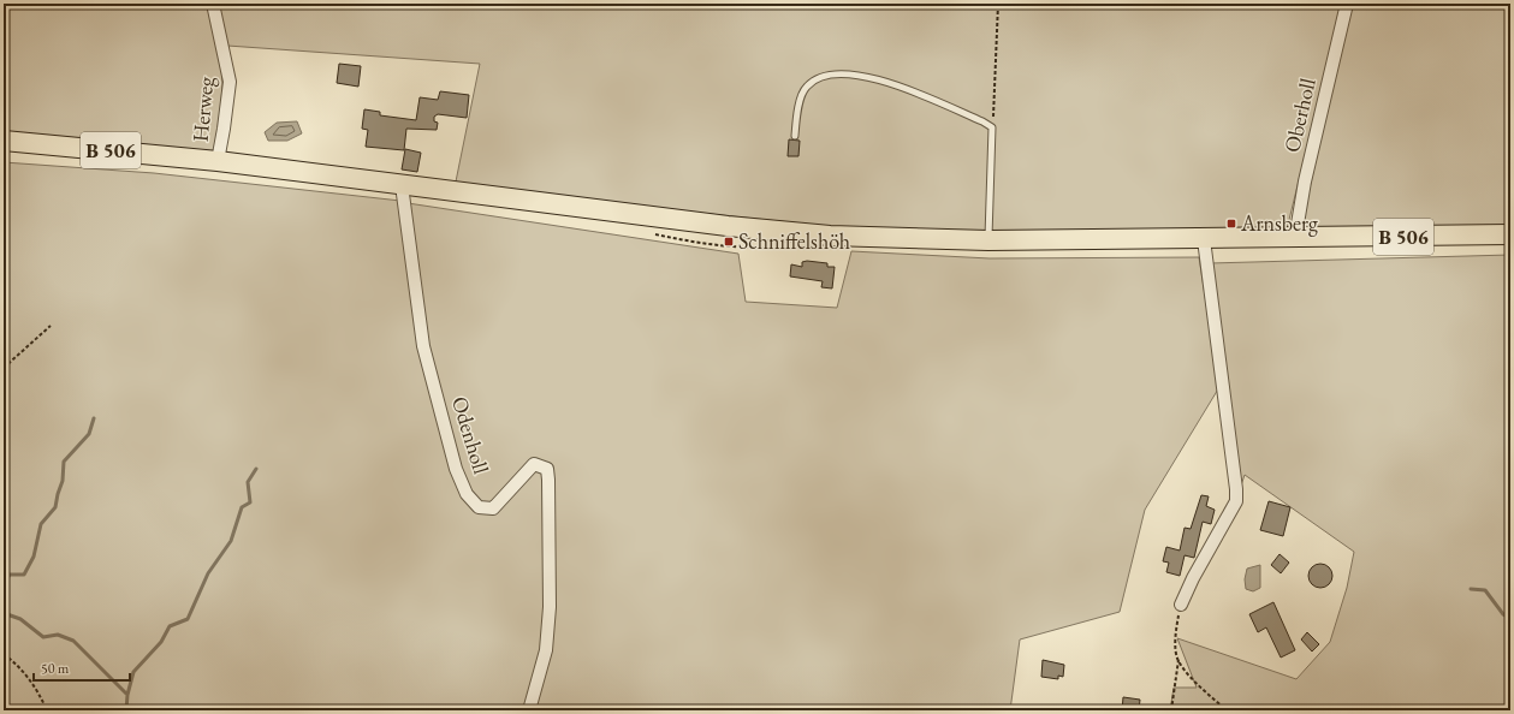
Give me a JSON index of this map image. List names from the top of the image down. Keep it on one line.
{"streets":{"main road":["B 506"],"street":["Herweg","Oberholl","Odenholl"]},"crossings":[["Herweg","B 506"],["Oberholl","B 506"],["B 506","Odenholl"]],"places":{"transit":["Arnsberg","Schniffelshöh"]},"scale_bar":"50 m"}
